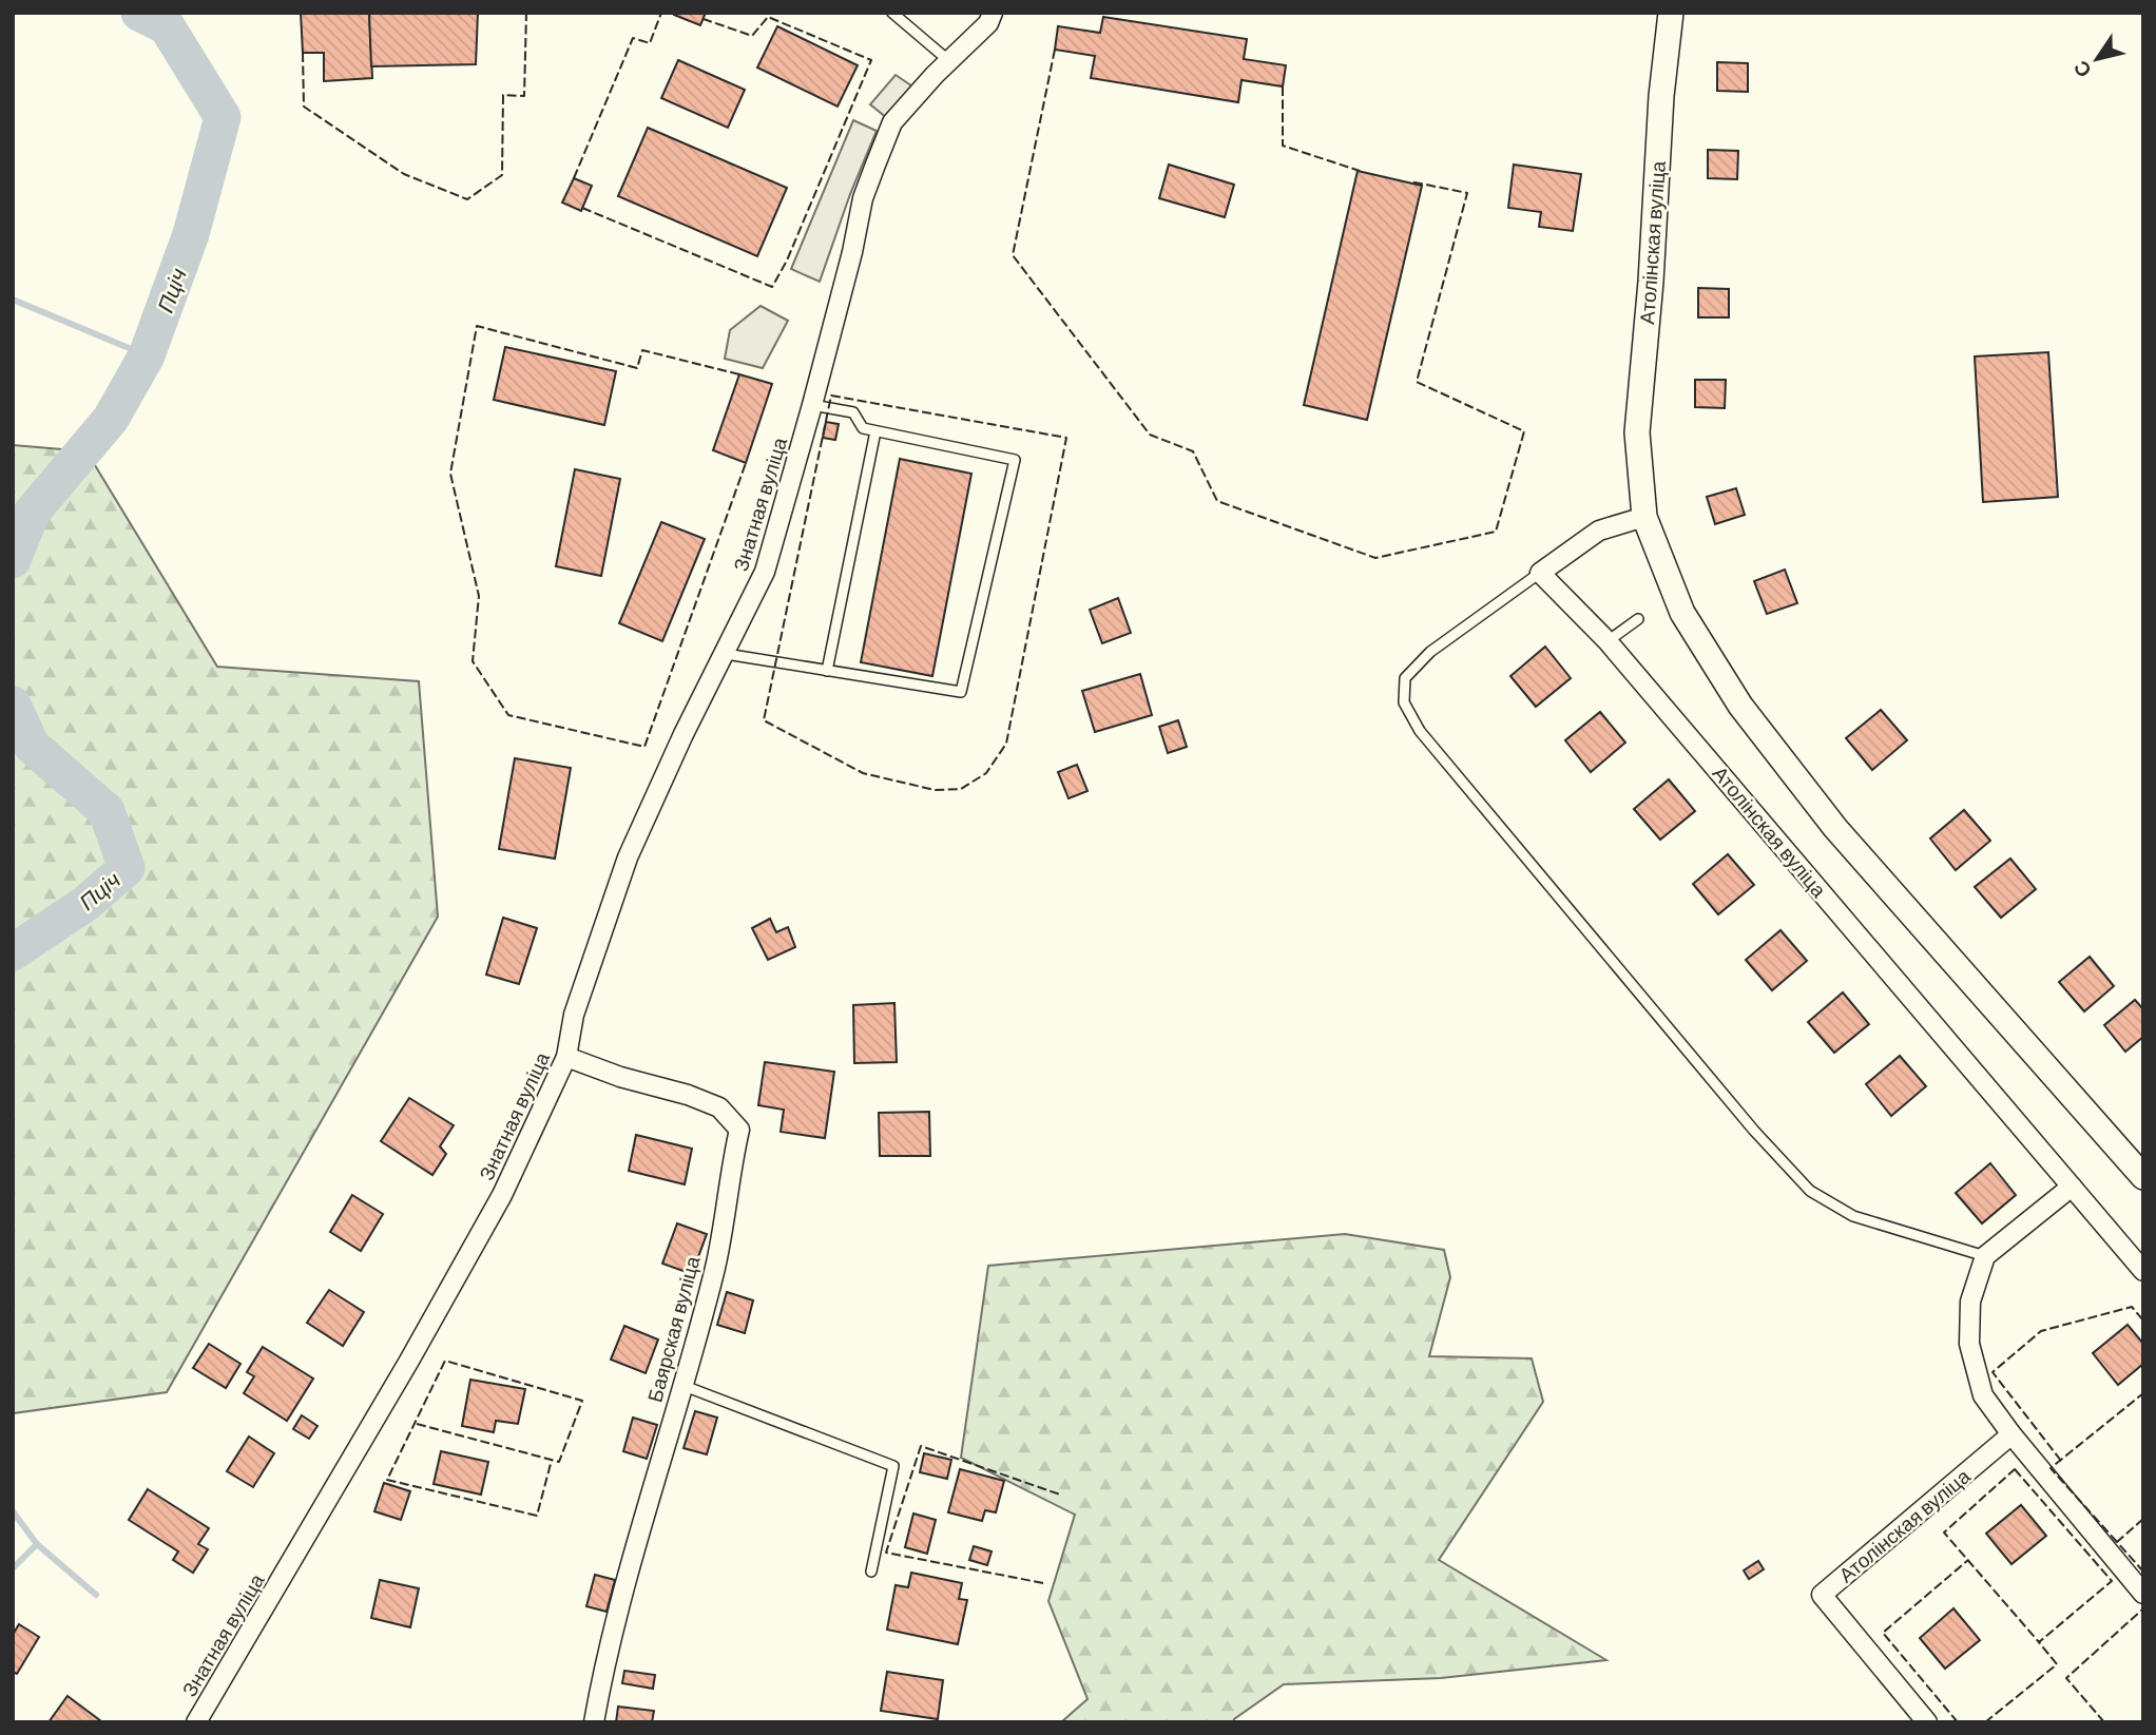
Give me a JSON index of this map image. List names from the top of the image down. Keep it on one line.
{"streets":{"street":["Атолінская вуліца","Знатная вуліца","Баярская вуліца"]},"crossings":[["Знатная вуліца","Баярская вуліца"]],"water":["Пціч"],"north":"bottom left"}
